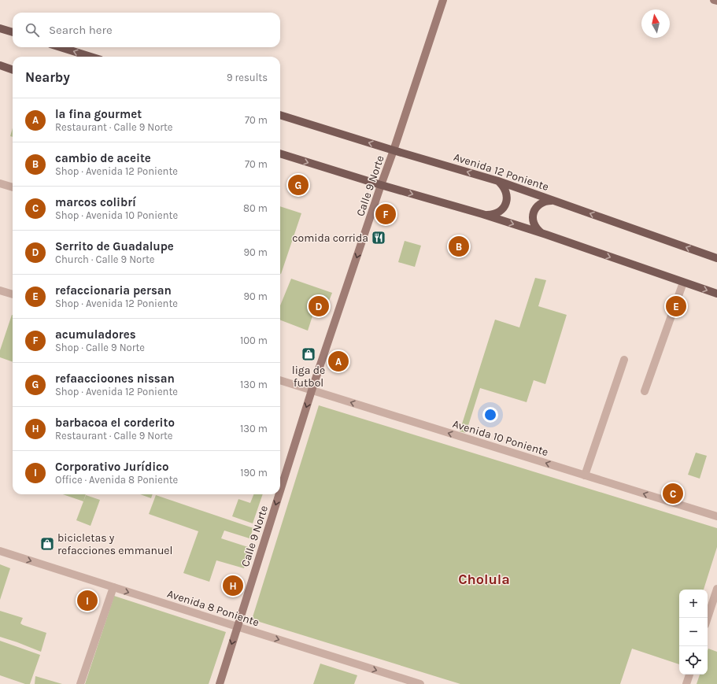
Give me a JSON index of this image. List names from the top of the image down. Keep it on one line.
{"streets":{"main road":["Avenida 12 Poniente"],"street":["Calle 9 Norte","Avenida 10 Poniente","Avenida 8 Poniente"]},"crossings":[["Avenida 12 Poniente","Calle 9 Norte"],["Calle 9 Norte","Avenida 10 Poniente"],["Calle 9 Norte","Avenida 8 Poniente"]],"one_way":["Calle 9 Norte","Avenida 10 Poniente","Avenida 8 Poniente"],"districts":["Cholula"],"places":{"restaurant":["comida corrida"],"shop":["liga de futbol","bicicletas y refacciones emmanuel"]},"north":"top","page":{"search":"Search here","heading":["Nearby","9 results"],"list":[{"mark":"A","name":"la fina gourmet","note":"Restaurant · Calle 9 Norte","value":"70 m"},{"mark":"B","name":"cambio de aceite","note":"Shop · Avenida 12 Poniente","value":"70 m"},{"mark":"C","name":"marcos colibrí","note":"Shop · Avenida 10 Poniente","value":"80 m"},{"mark":"D","name":"Serrito de Guadalupe","note":"Church · Calle 9 Norte","value":"90 m"},{"mark":"E","name":"refaccionaria persan","note":"Shop · Avenida 12 Poniente","value":"90 m"},{"mark":"F","name":"acumuladores","note":"Shop · Calle 9 Norte","value":"100 m"},{"mark":"G","name":"refaaccioones nissan","note":"Shop · Avenida 12 Poniente","value":"130 m"},{"mark":"H","name":"barbacoa el corderito","note":"Restaurant · Calle 9 Norte","value":"130 m"},{"mark":"I","name":"Corporativo Jurídico","note":"Office · Avenida 8 Poniente","value":"190 m"}],"pins":["G","F","B","D","E","A","C","H","I"],"map_buttons":["+","−"]}}
